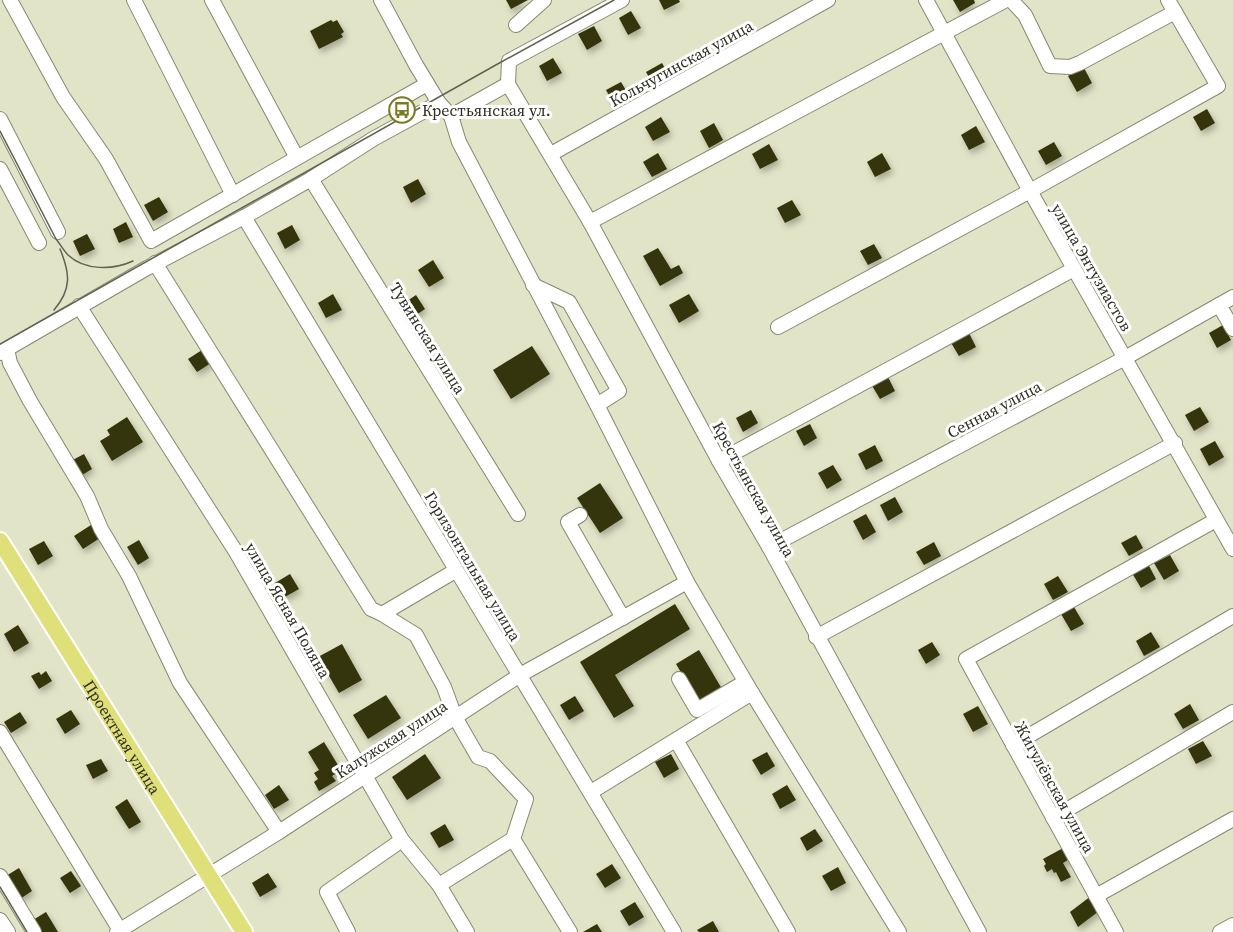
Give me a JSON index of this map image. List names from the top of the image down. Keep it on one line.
{"streets":{"main road":["Проектная улица"],"street":["Кольчугинская улица","улица Энтузиастов","Тувинская улица","Сенная улица","Крестьянская улица","Горизонтальная улица","улица Ясная Поляна","Калужская улица","Жигулёвская улица"]},"crossings":[["Кольчугинская улица","Крестьянская улица"],["улица Энтузиастов","Сенная улица"],["улица Энтузиастов","Жигулёвская улица"],["Сенная улица","Крестьянская улица"],["Горизонтальная улица","Калужская улица"],["улица Ясная Поляна","Калужская улица"],["Проектная улица","Калужская улица"]],"places":{"bus stop":["Крестьянская ул."]}}
